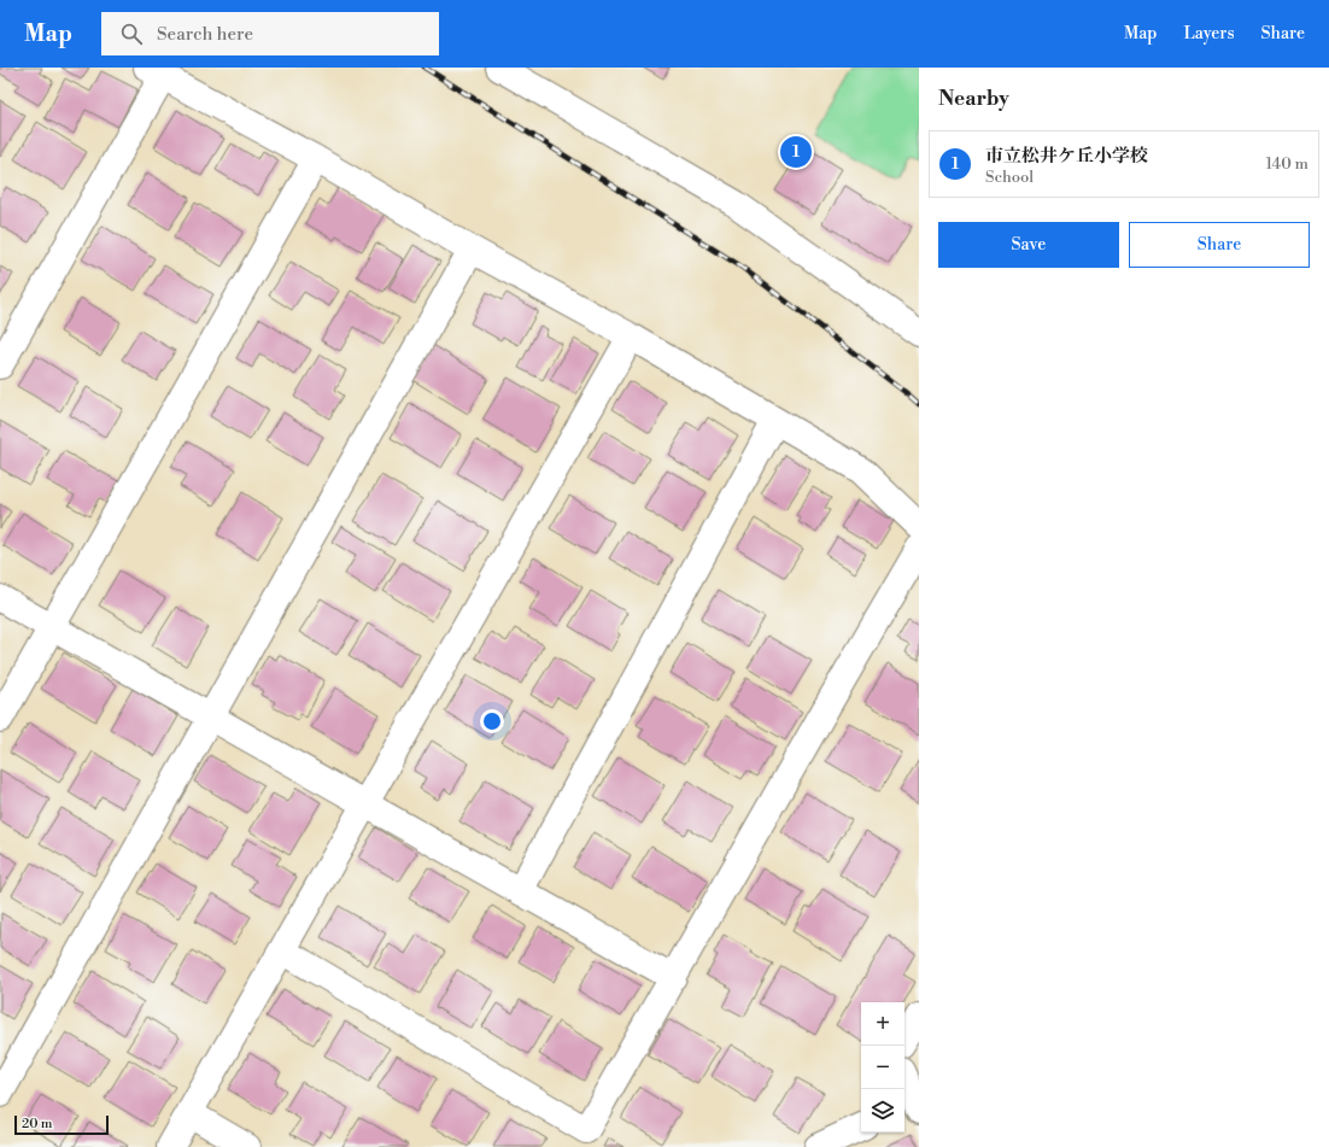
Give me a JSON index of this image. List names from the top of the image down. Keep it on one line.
{"scale_bar":"20 m","page":{"header":"Map","search":"Search here","nav":["Map","Layers","Share"],"heading":"Nearby","list":[{"mark":"1","name":"市立松井ケ丘小学校","note":"School","value":"140 m"}],"pins":"1","buttons":["Save","Share"],"map_buttons":["+","−"],"scale":"20 m"}}
